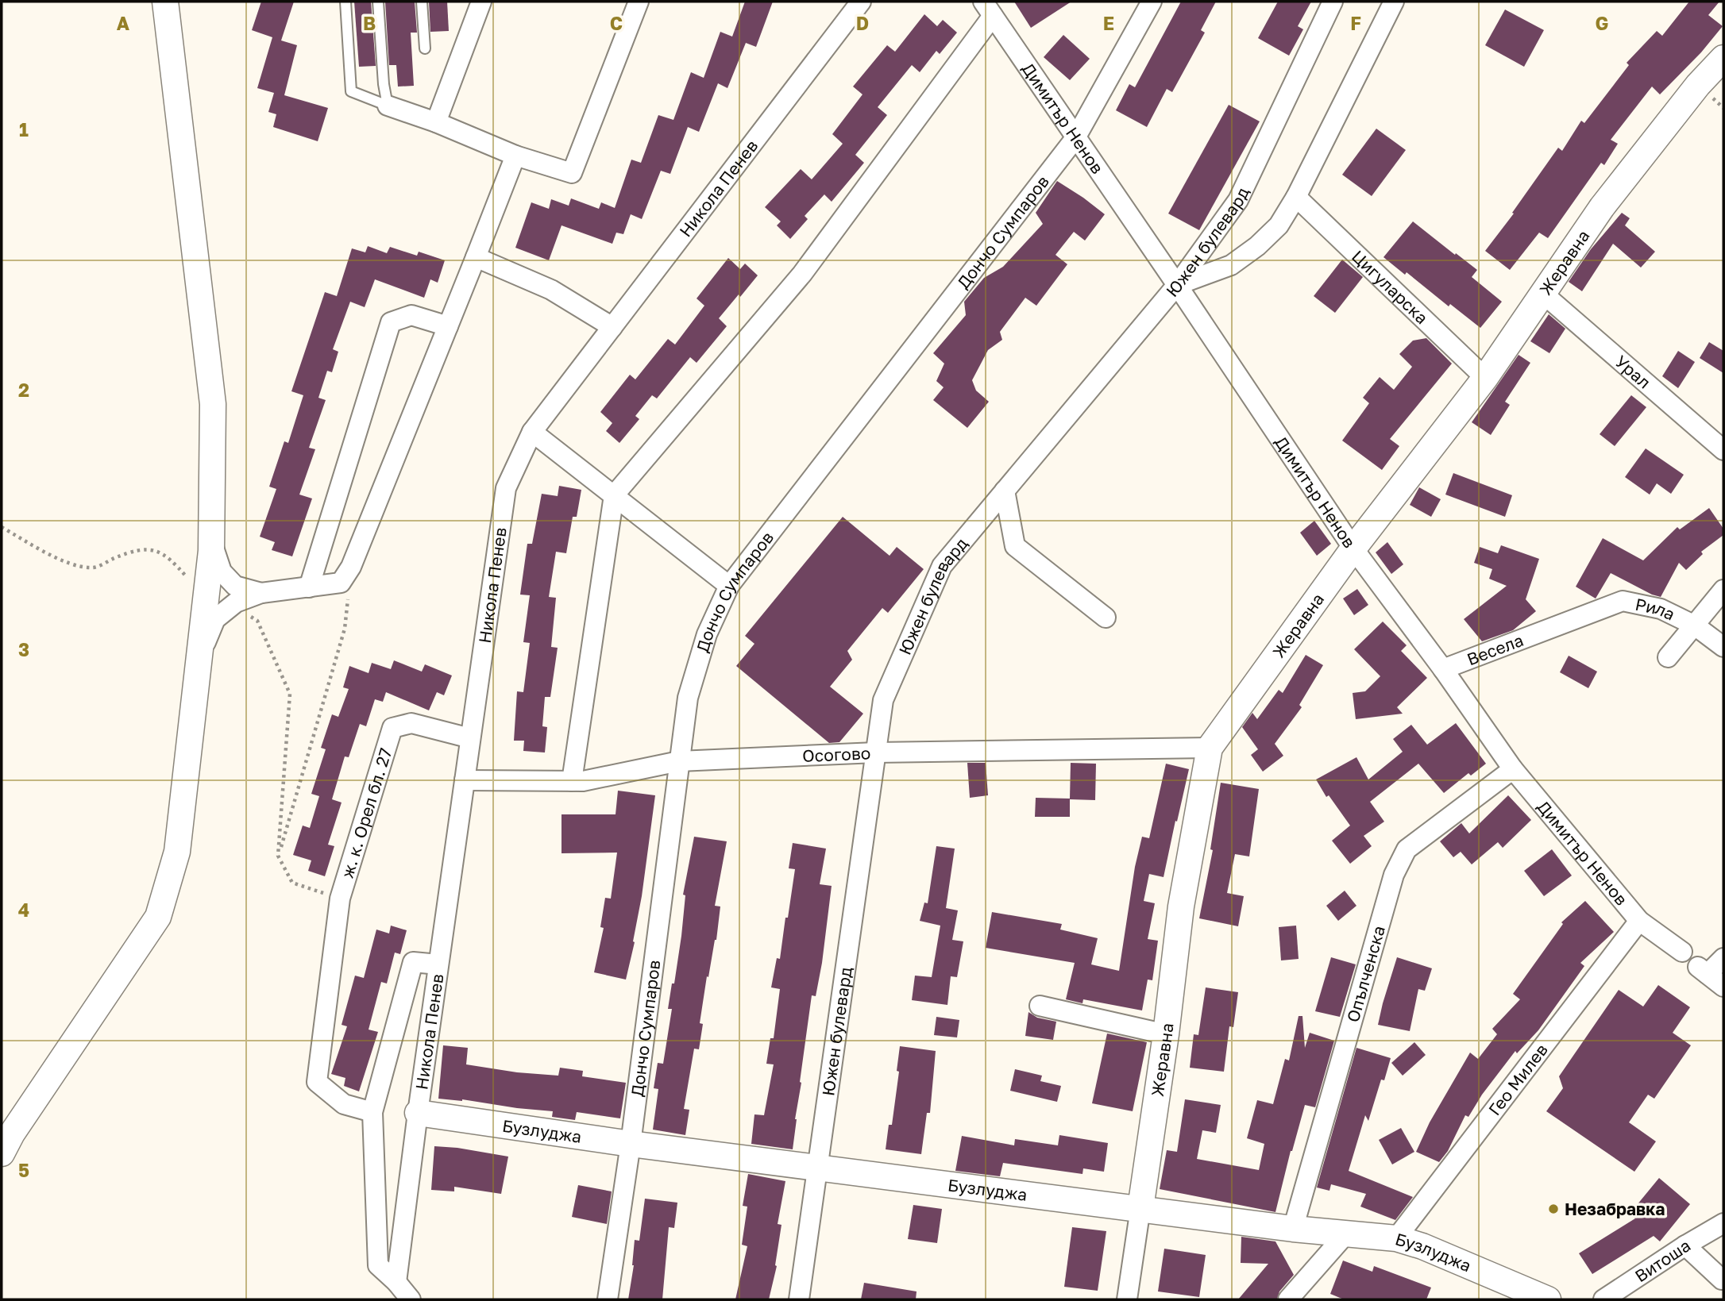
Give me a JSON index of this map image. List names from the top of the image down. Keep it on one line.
{"streets":{"street":["Димитър Ненов","Никола Пенев","Дончо Сумпаров","Южен булевард","Жеравна","Цигуларска","Урал","Рила","Весела","Осогово","ж. к. Орел бл. 27","Опълченска","Гео Милев","Бузлуджа","Витоша"]},"crossings":[["Димитър Ненов","Дончо Сумпаров"],["Димитър Ненов","Южен булевард"],["Димитър Ненов","Жеравна"],["Димитър Ненов","Весела"],["Димитър Ненов","Опълченска"],["Димитър Ненов","Гео Милев"],["Никола Пенев","Осогово"],["Никола Пенев","ж. к. Орел бл. 27"],["Никола Пенев","Бузлуджа"],["Дончо Сумпаров","Осогово"],["Дончо Сумпаров","Бузлуджа"],["Южен булевард","Осогово"],["Южен булевард","Бузлуджа"],["Жеравна","Цигуларска"],["Жеравна","Урал"],["Жеравна","Осогово"],["Жеравна","Бузлуджа"],["Рила","Весела"],["Опълченска","Бузлуджа"],["Гео Милев","Бузлуджа"]],"places":["Незабравка"],"grid":{"columns":["A","B","C","D","E","F","G"],"rows":["1","2","3","4","5"]}}
